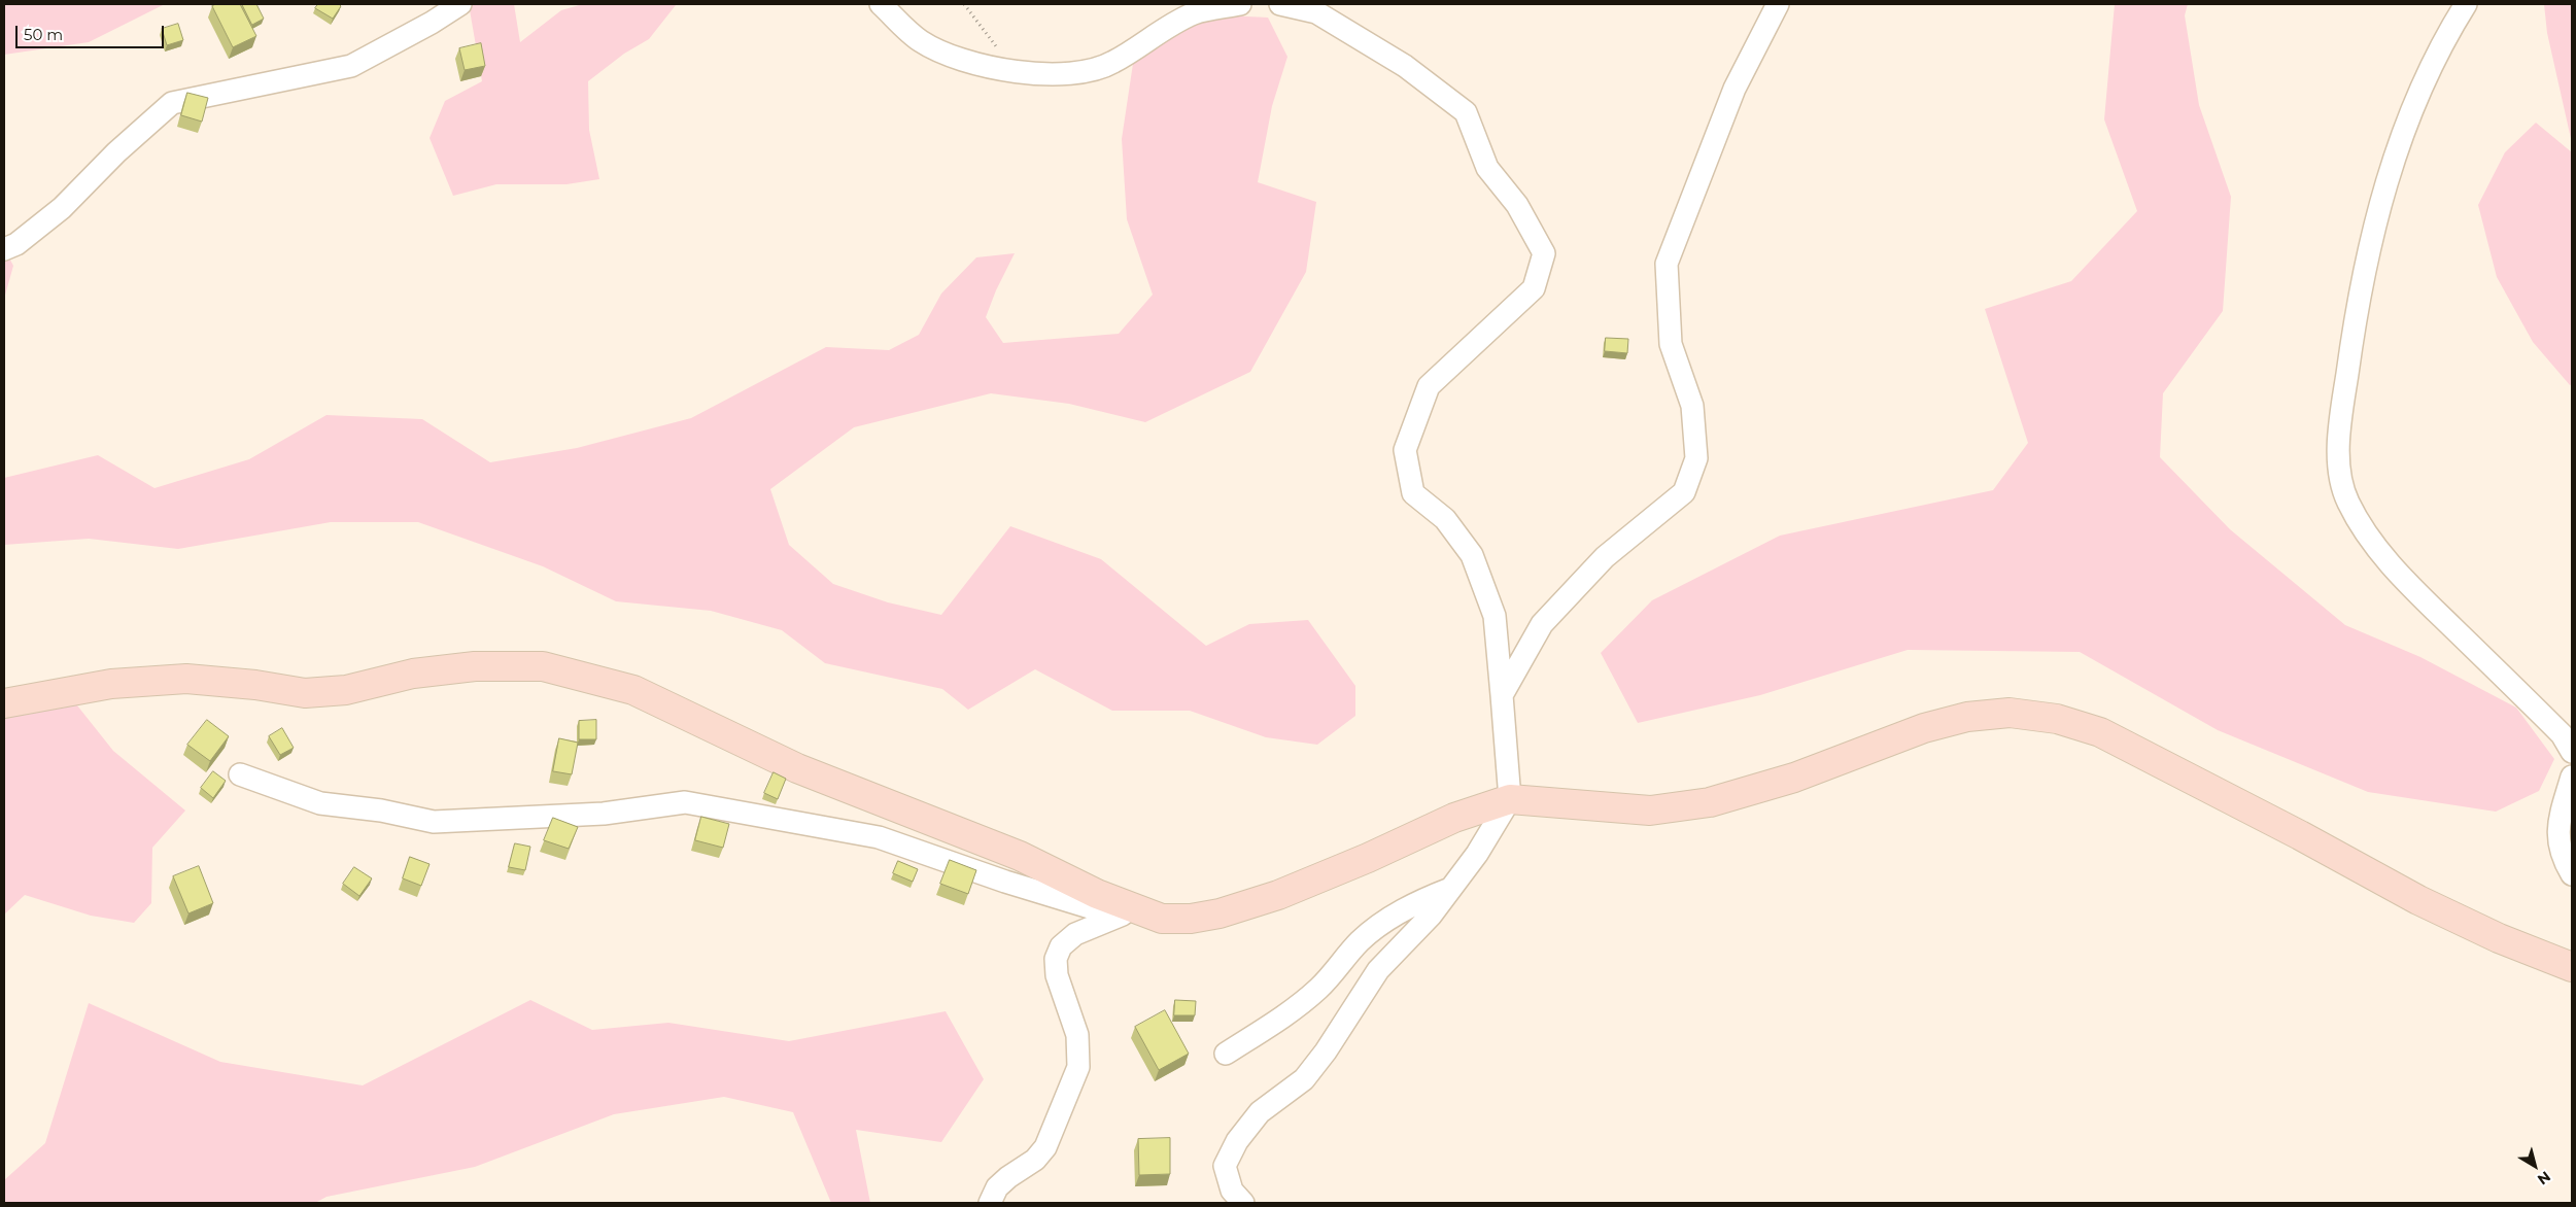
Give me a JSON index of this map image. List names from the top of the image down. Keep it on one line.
{"scale_bar":"50 m","north":"bottom right"}
